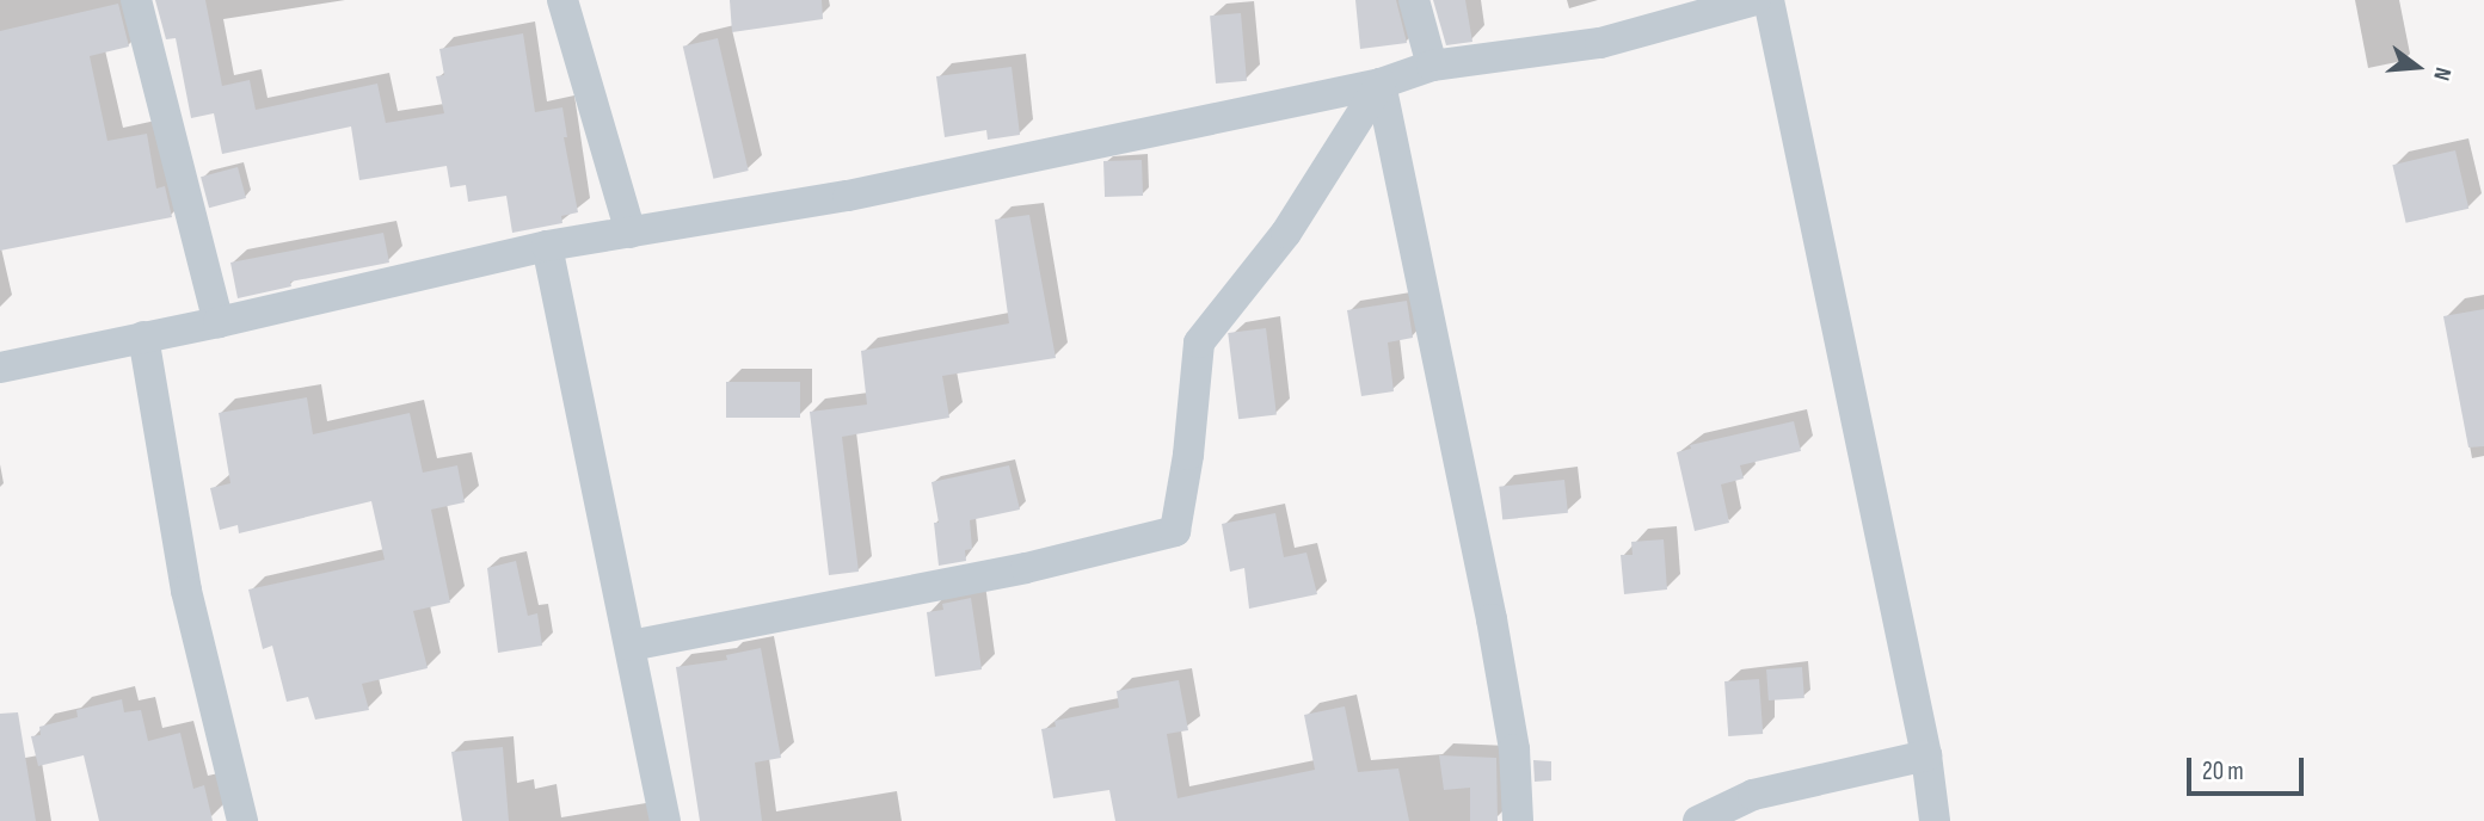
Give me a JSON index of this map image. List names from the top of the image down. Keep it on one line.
{"scale_bar":"20 m","north":"right"}
